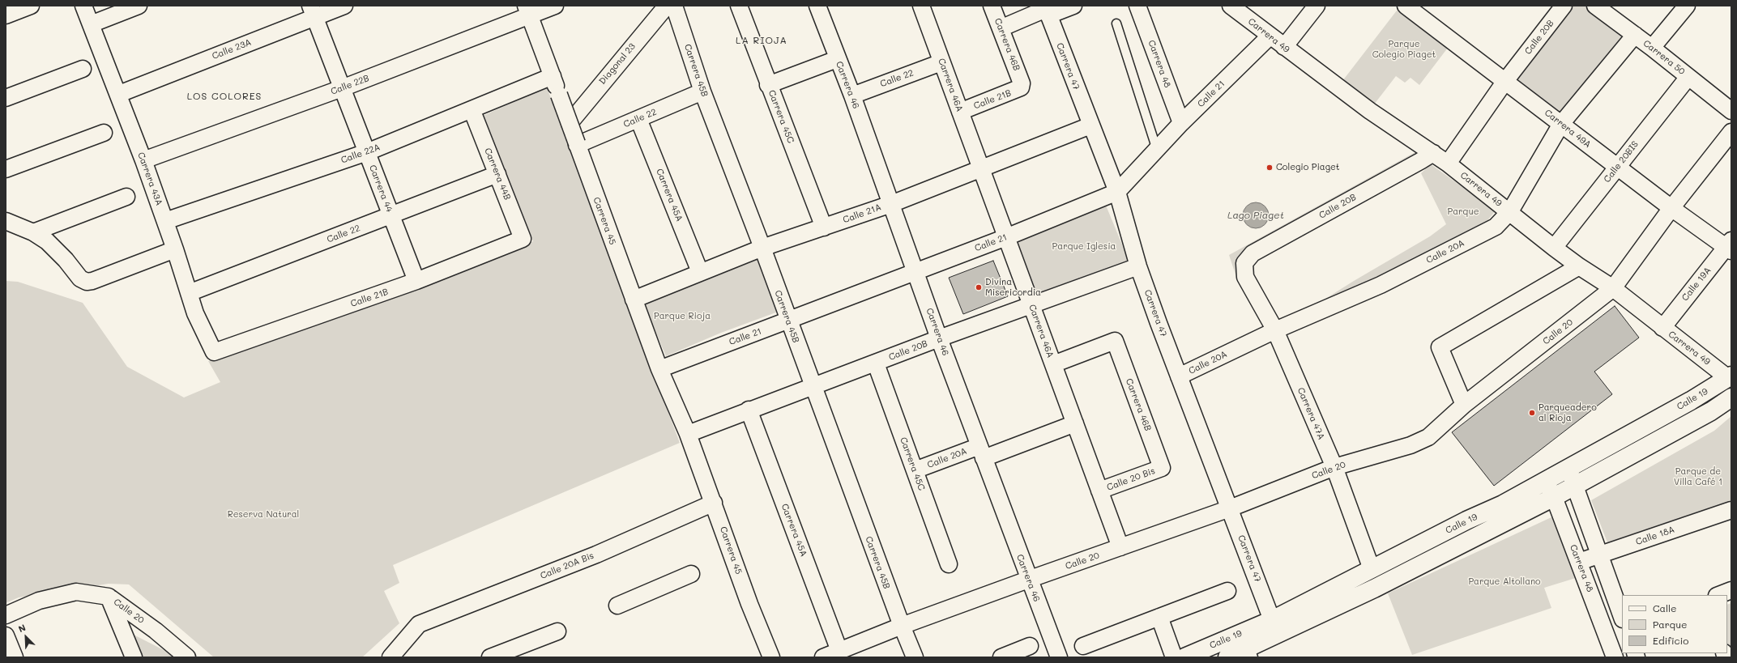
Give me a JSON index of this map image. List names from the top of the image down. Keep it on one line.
{"streets":{"main road":["Calle 19"],"street":["Carrera 49","Calle 20B","Carrera 46B","Calle 23A","Carrera 50","Diagonal 23","Carrera 48","Carrera 47","Carrera 45B","Calle 22","Calle 22B","Carrera 46","Carrera 46A","Calle 21","Calle 21B","Carrera 45C","Carrera 49A","Calle 22A","Calle 20BIS","Carrera 44B","Carrera 43A","Carrera 44","Carrera 45A","Calle 21A","Carrera 45","Calle 20A","Calle 19A","Calle 20","Carrera 47A","Calle 20 Bis","Calle 18A","Calle 20A Bis"]},"crossings":[["Carrera 49","Calle 20B"],["Carrera 49","Calle 21"],["Carrera 49","Calle 20BIS"],["Carrera 49","Calle 20A"],["Carrera 49","Calle 19A"],["Carrera 49","Calle 20"],["Carrera 49","Calle 19"],["Calle 20B","Carrera 47"],["Calle 20B","Carrera 45B"],["Calle 20B","Carrera 46"],["Calle 20B","Carrera 46A"],["Calle 20B","Carrera 45C"],["Calle 20B","Carrera 49A"],["Calle 20B","Carrera 45A"],["Calle 20B","Carrera 45"],["Calle 20B","Carrera 47A"],["Carrera 46B","Carrera 46A"],["Carrera 46B","Calle 21B"],["Carrera 46B","Calle 20 Bis"],["Calle 23A","Carrera 43A"],["Calle 23A","Carrera 44"],["Carrera 50","Calle 20BIS"],["Carrera 50","Calle 20A"],["Carrera 48","Calle 21"],["Carrera 48","Calle 19"],["Carrera 48","Calle 18A"],["Carrera 47","Calle 21"],["Carrera 47","Calle 21A"],["Carrera 47","Calle 20A"],["Carrera 47","Calle 20"],["Carrera 47","Calle 19"],["Carrera 45B","Calle 22"],["Carrera 45B","Calle 21"],["Carrera 45B","Calle 21A"],["Carrera 45B","Calle 20"],["Calle 22","Carrera 46"],["Calle 22","Carrera 46A"],["Calle 22","Carrera 44B"],["Calle 22","Carrera 43A"],["Calle 22","Carrera 44"],["Calle 22","Carrera 45A"],["Calle 22","Carrera 45"],["Calle 22B","Carrera 43A"],["Calle 22B","Carrera 44"],["Calle 22B","Carrera 45"],["Carrera 46","Calle 21"],["Carrera 46","Calle 21A"],["Carrera 46","Calle 20A"],["Carrera 46","Calle 20"],["Carrera 46A","Calle 21"],["Carrera 46A","Calle 21B"],["Carrera 46A","Calle 21A"],["Carrera 46A","Calle 20A"],["Carrera 46A","Calle 20"],["Carrera 46A","Calle 20 Bis"],["Calle 21","Carrera 45"],["Calle 21B","Carrera 44B"],["Calle 21B","Carrera 43A"],["Calle 21B","Carrera 44"],["Carrera 45C","Calle 21A"],["Carrera 45C","Calle 20A"],["Carrera 49A","Calle 20BIS"],["Carrera 49A","Calle 20A"],["Carrera 49A","Calle 19A"],["Carrera 49A","Calle 20"],["Calle 22A","Carrera 44B"],["Calle 22A","Carrera 43A"],["Calle 22A","Carrera 44"],["Calle 22A","Carrera 45"],["Carrera 45A","Calle 21A"],["Carrera 45A","Calle 20"],["Calle 21A","Carrera 45"],["Carrera 45","Calle 20A Bis"],["Calle 20A","Carrera 47A"],["Calle 20","Carrera 47A"],["Calle 19","Carrera 47A"]],"districts":["LA RIOJA","LOS COLORES"],"water":["Lago Piaget"],"parks":["Parque Colegio Piaget","Parque","Parque Iglesia","Parque Rioja","Parque de Villa Café 1","Reserva Natural","Parque Altollano"],"places":["Colegio Piaget","Divina Misericordia","Parqueadero al Rioja"],"legend":["Calle","Parque","Edificio"],"north":"top left"}
